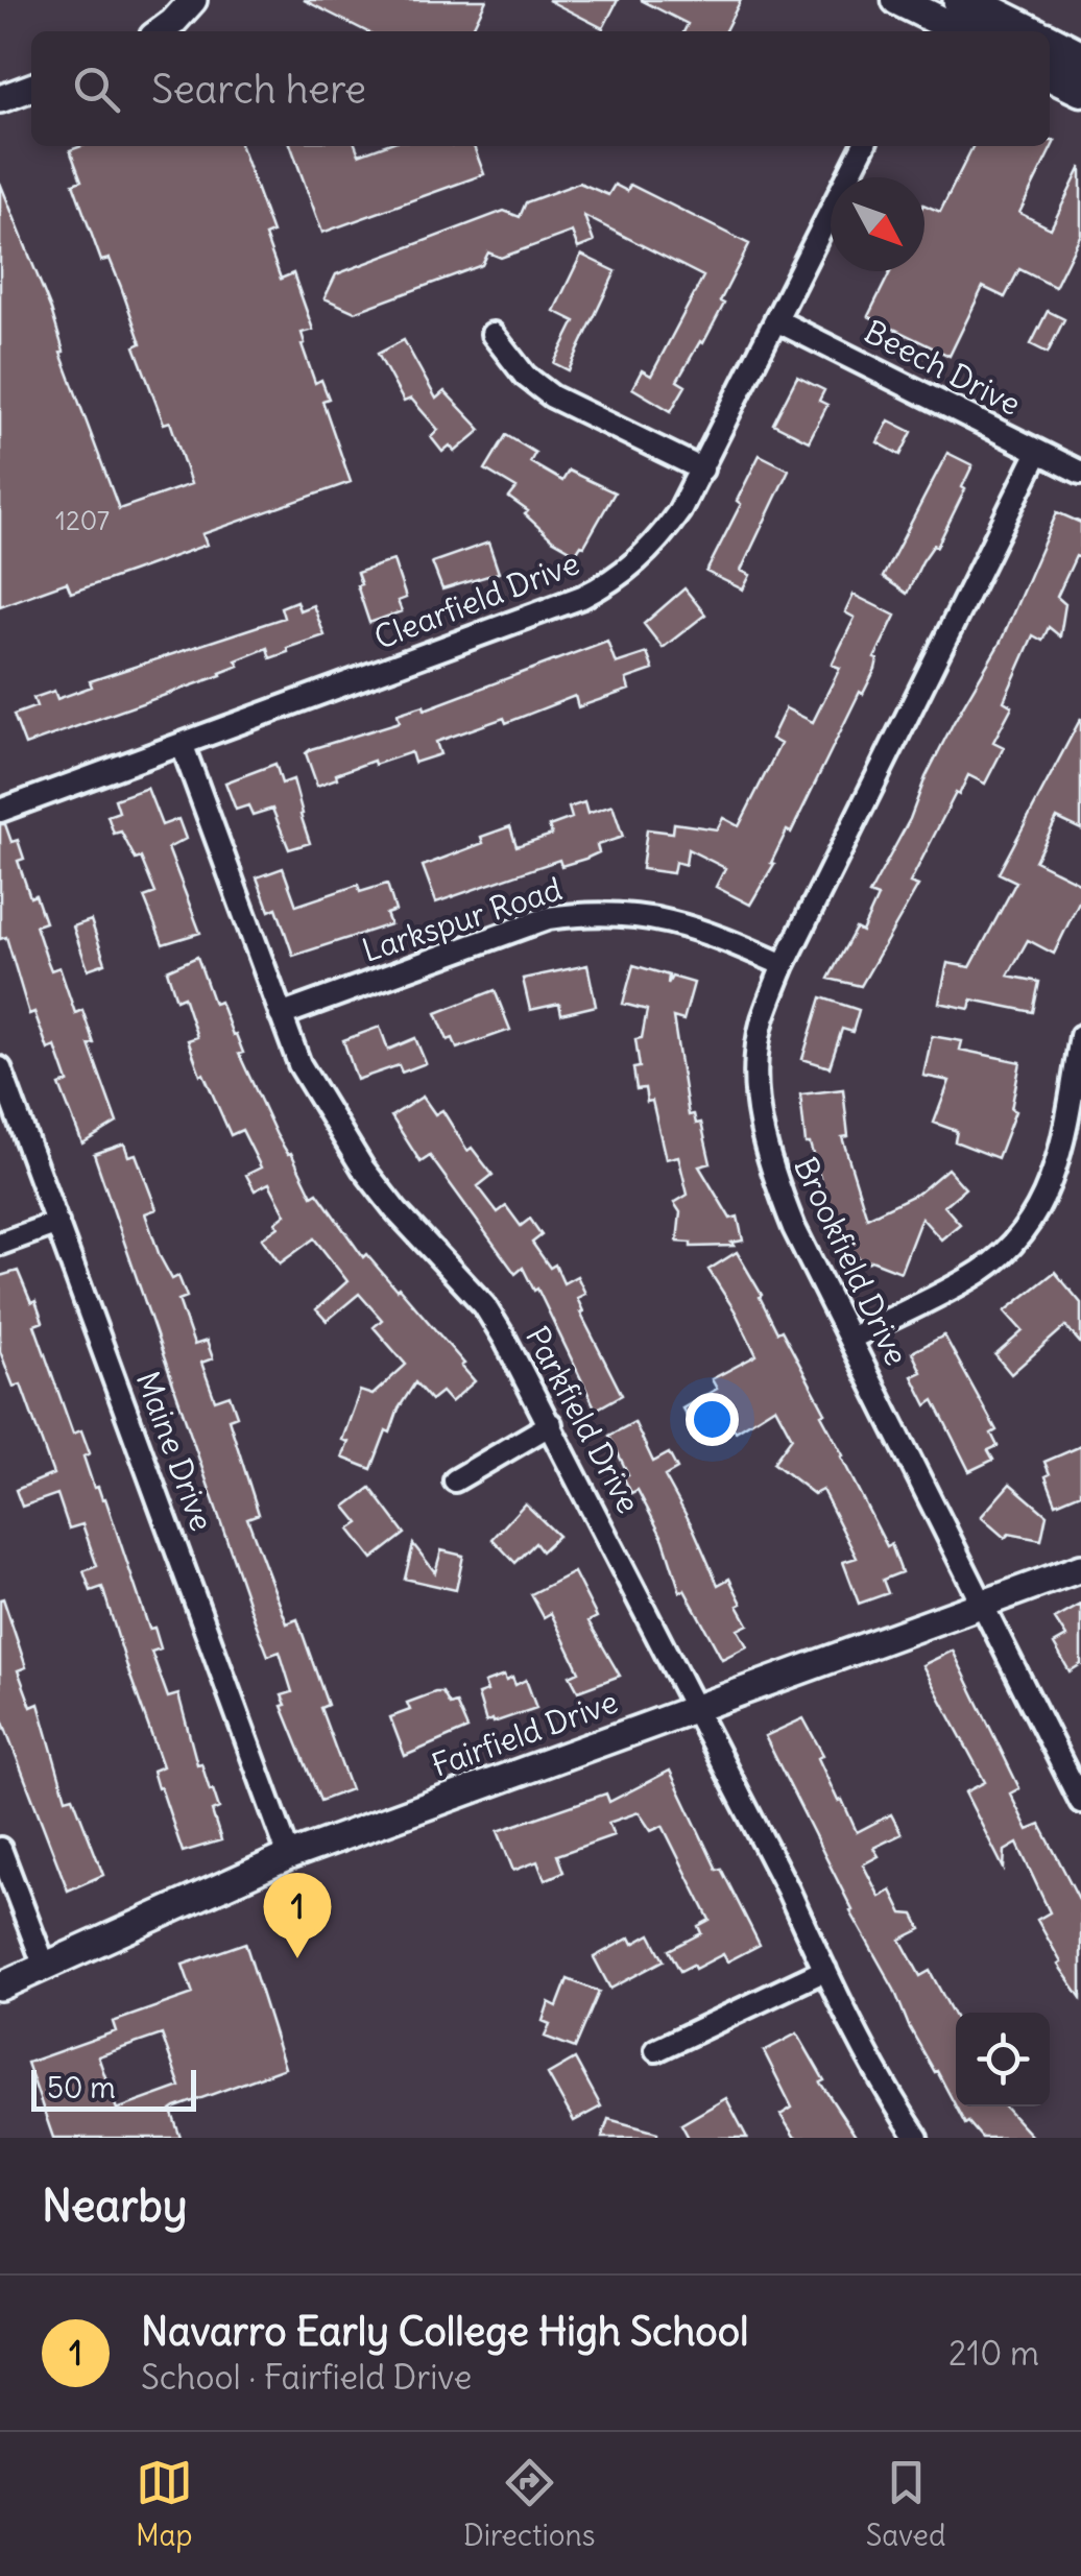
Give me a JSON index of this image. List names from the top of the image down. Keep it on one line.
{"streets":{"street":["Beech Drive","Clearfield Drive","Larkspur Road","Brookfield Drive","Parkfield Drive","Maine Drive","Fairfield Drive"]},"crossings":[["Beech Drive","Clearfield Drive"],["Beech Drive","Brookfield Drive"],["Clearfield Drive","Parkfield Drive"],["Larkspur Road","Brookfield Drive"],["Larkspur Road","Parkfield Drive"],["Brookfield Drive","Fairfield Drive"],["Parkfield Drive","Fairfield Drive"],["Maine Drive","Fairfield Drive"]],"house_numbers":["1207"],"scale_bar":"50 m","north":"bottom right","page":{"search":"Search here","pins":"1","scale":"50 m","heading":"Nearby","list":[{"mark":"1","name":"Navarro Early College High School","note":"School · Fairfield Drive","value":"210 m"}],"nav":["Map","Directions","Saved"]}}
